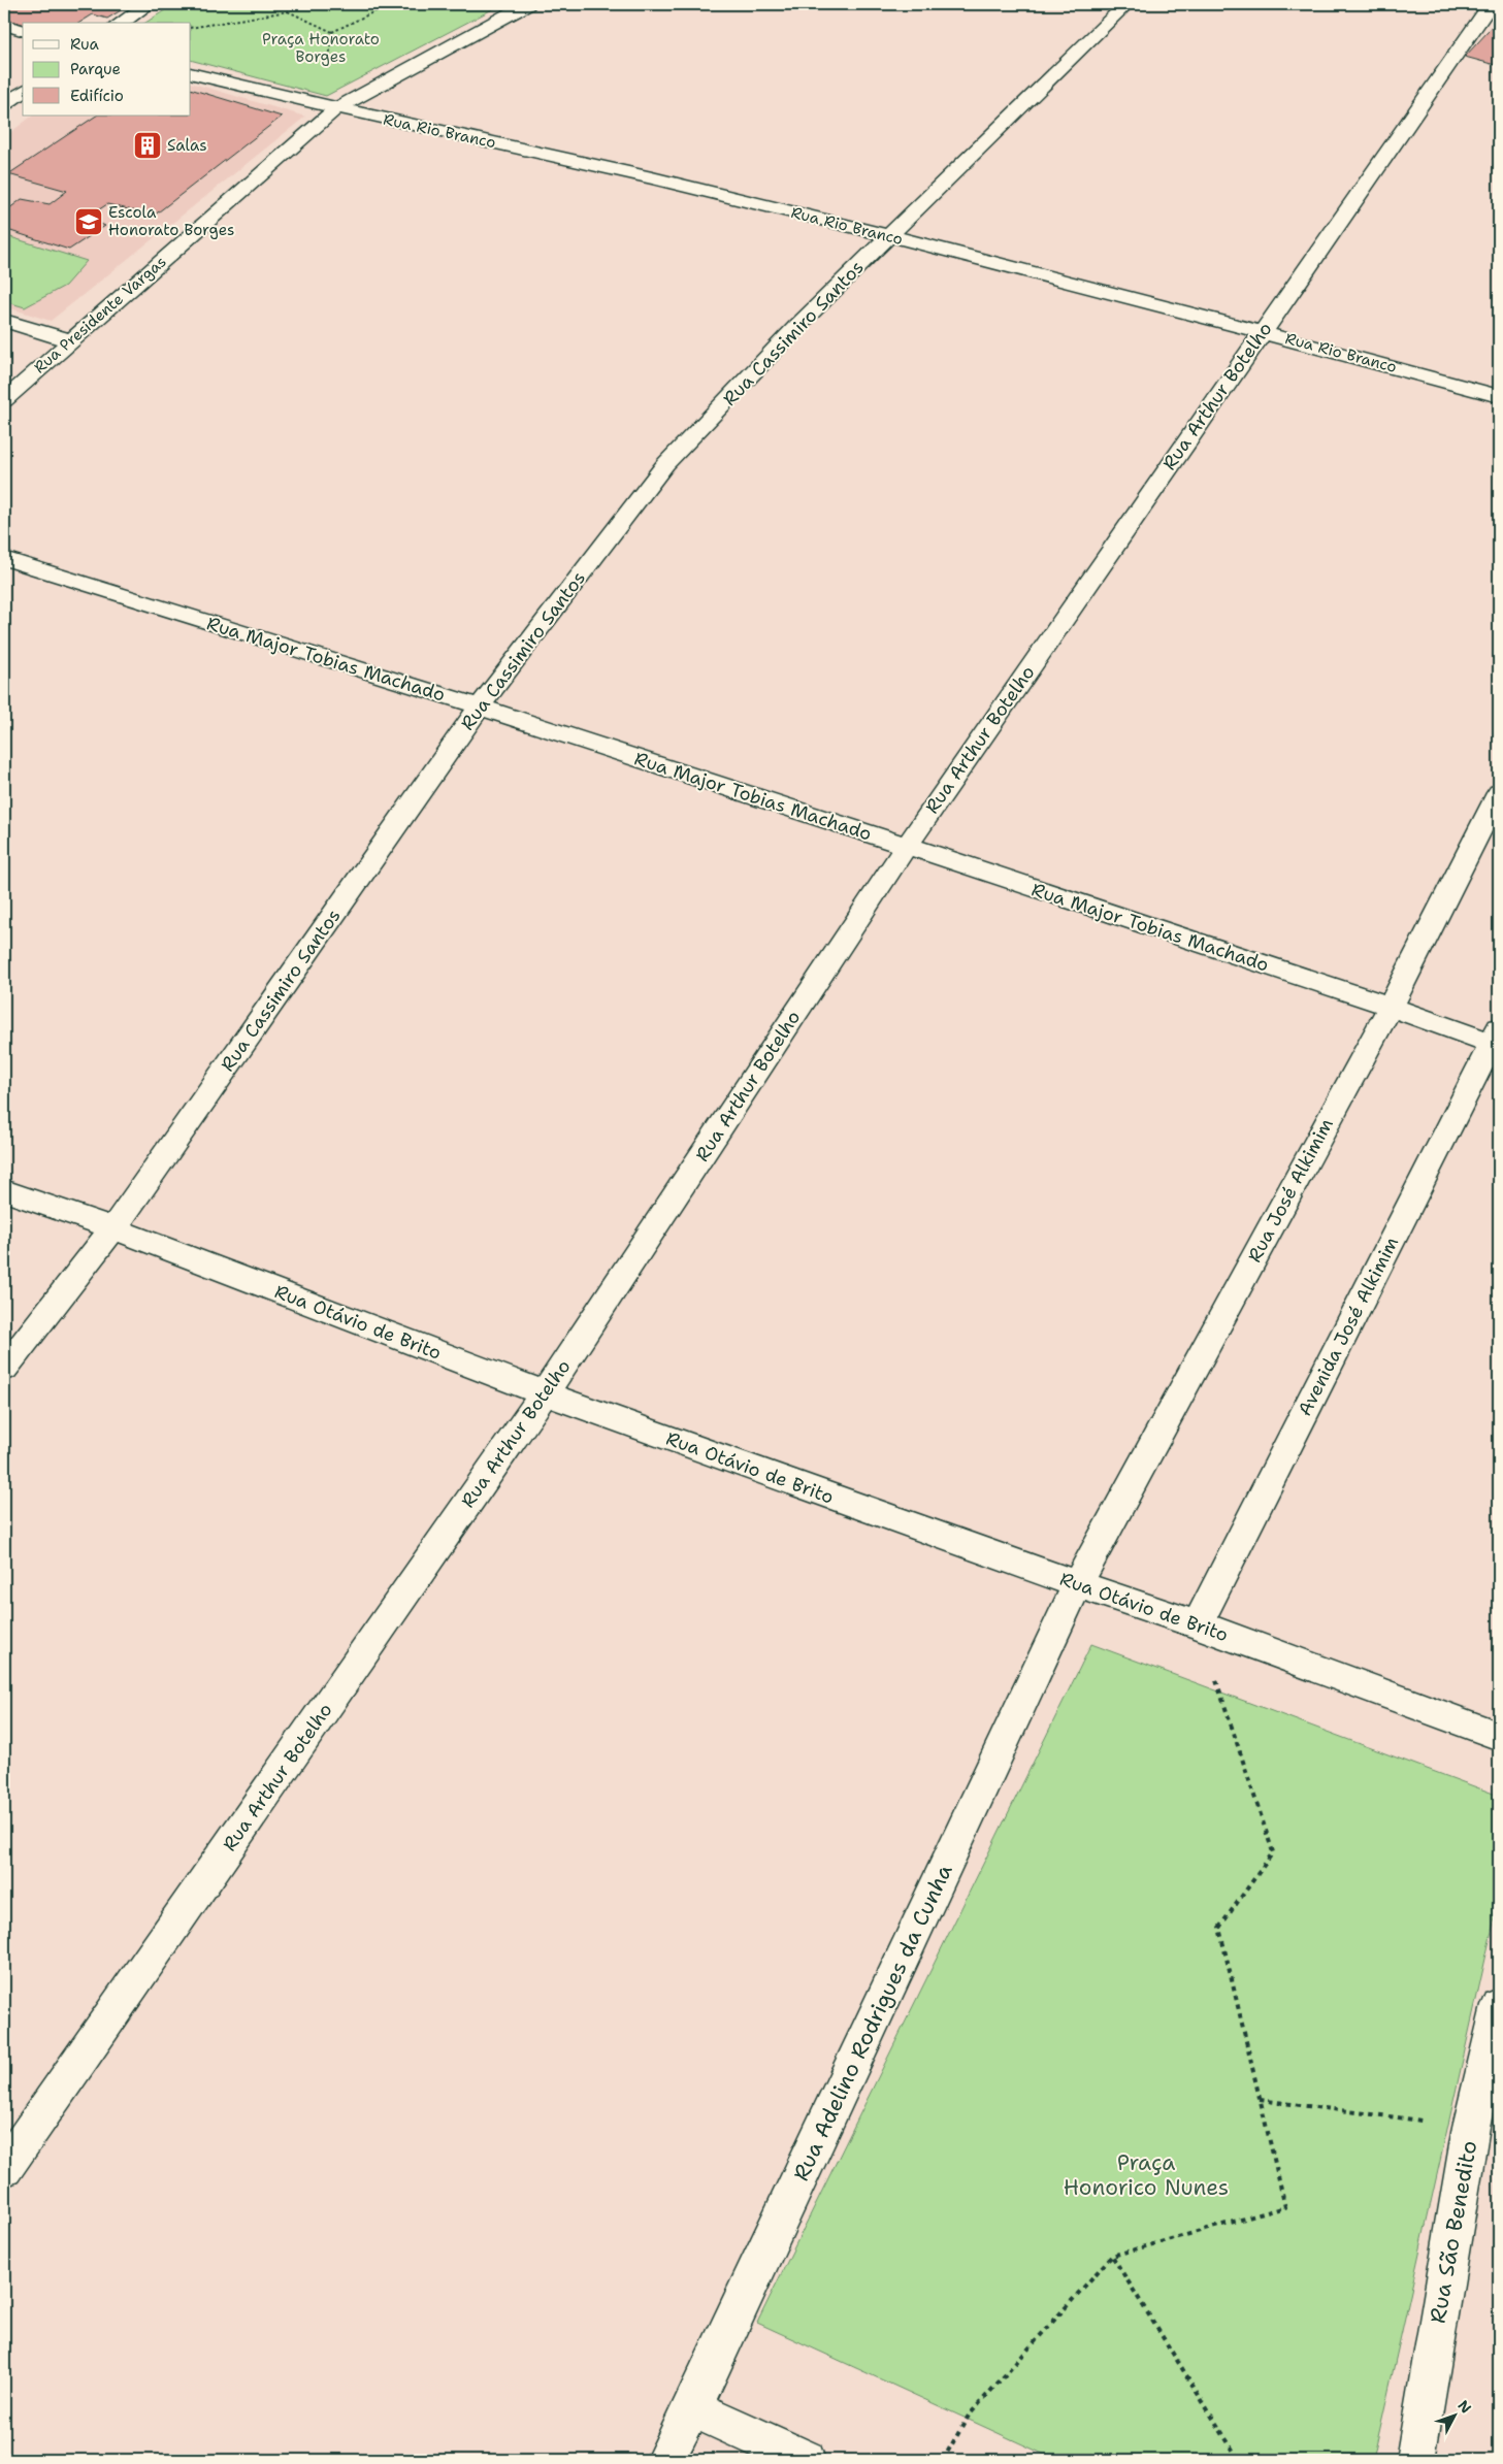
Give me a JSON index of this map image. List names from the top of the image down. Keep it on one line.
{"streets":{"street":["Rua Rio Branco","Rua Presidente Vargas","Rua Cassimiro Santos","Rua Arthur Botelho","Rua Major Tobias Machado","Rua José Alkimim","Rua Otávio de Brito","Avenida José Alkimim","Rua Adelino Rodrigues da Cunha","Rua São Benedito"]},"crossings":[["Rua Rio Branco","Rua Presidente Vargas"],["Rua Rio Branco","Rua Cassimiro Santos"],["Rua Rio Branco","Rua Arthur Botelho"],["Rua Cassimiro Santos","Rua Major Tobias Machado"],["Rua Cassimiro Santos","Rua Otávio de Brito"],["Rua Arthur Botelho","Rua Major Tobias Machado"],["Rua Arthur Botelho","Rua Otávio de Brito"],["Rua Major Tobias Machado","Rua José Alkimim"],["Rua Major Tobias Machado","Avenida José Alkimim"],["Rua José Alkimim","Rua Otávio de Brito"],["Rua José Alkimim","Rua Adelino Rodrigues da Cunha"],["Rua Otávio de Brito","Avenida José Alkimim"],["Rua Otávio de Brito","Rua Adelino Rodrigues da Cunha"]],"parks":["Praça Honorato Borges","Praça Honorico Nunes"],"places":{"building":["Salas"],"school or university":["Escola Honorato Borges"]},"legend":["Rua","Parque","Edifício"],"north":"top right"}
